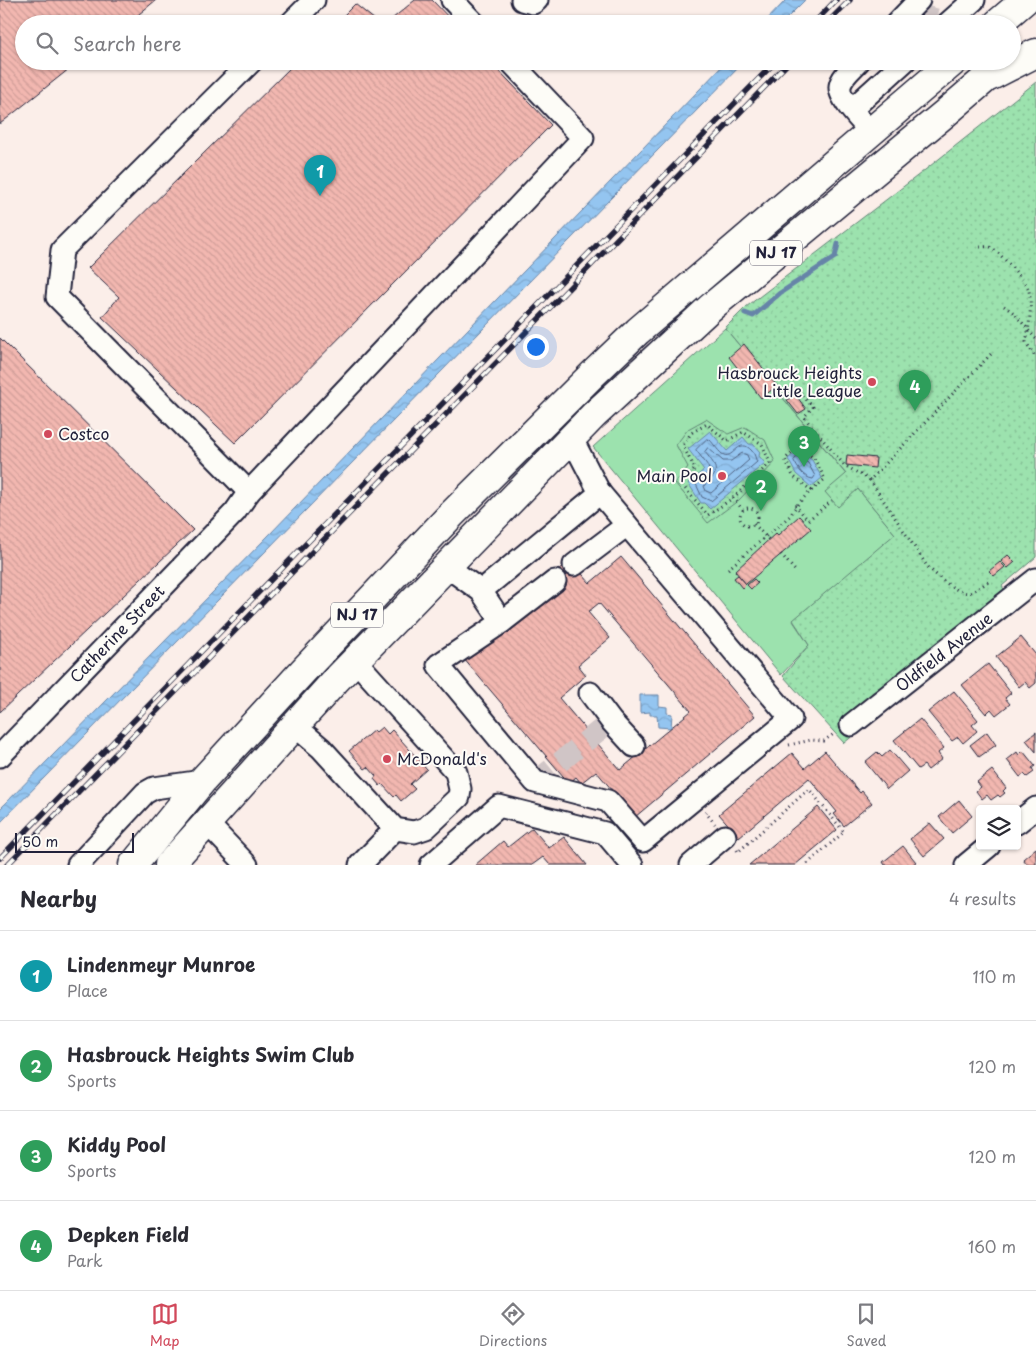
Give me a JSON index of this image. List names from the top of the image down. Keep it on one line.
{"streets":{"highway":["NJ 17"],"street":["Catherine Street","Oldfield Avenue"]},"places":["Hasbrouck Heights Little League","Costco","Main Pool","McDonald's"],"scale_bar":"50 m","page":{"search":"Search here","pins":["1","4","3","2"],"scale":"50 m","heading":["Nearby","4 results"],"list":[{"mark":"1","name":"Lindenmeyr Munroe","note":"Place","value":"110 m"},{"mark":"2","name":"Hasbrouck Heights Swim Club","note":"Sports","value":"120 m"},{"mark":"3","name":"Kiddy Pool","note":"Sports","value":"120 m"},{"mark":"4","name":"Depken Field","note":"Park","value":"160 m"}],"nav":["Map","Directions","Saved"]}}
